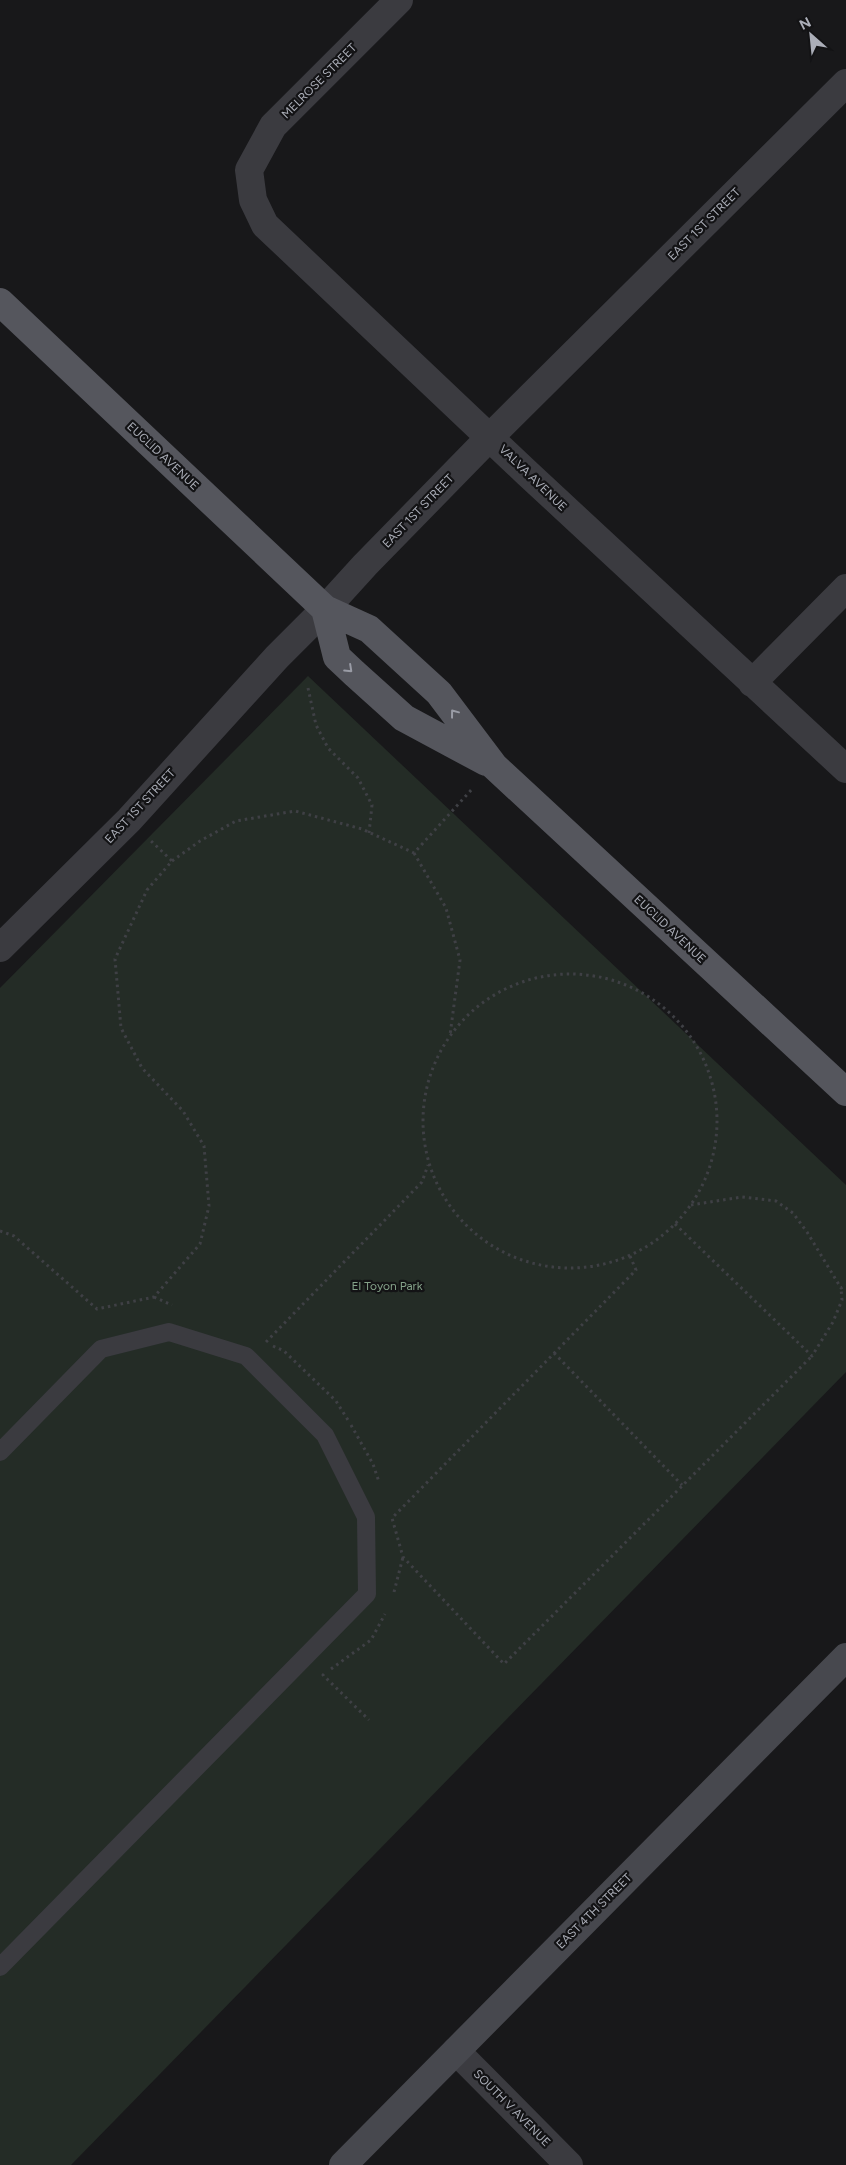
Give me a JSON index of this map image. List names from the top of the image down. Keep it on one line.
{"streets":{"main road":["EUCLID AVENUE"],"street":["MELROSE STREET","EAST 1ST STREET","VALVA AVENUE","EAST 4TH STREET","SOUTH V AVENUE"]},"crossings":[["MELROSE STREET","VALVA AVENUE"],["EAST 1ST STREET","EUCLID AVENUE"],["EAST 1ST STREET","VALVA AVENUE"],["EAST 4TH STREET","SOUTH V AVENUE"]],"parks":["El Toyon Park"],"north":"top left"}
